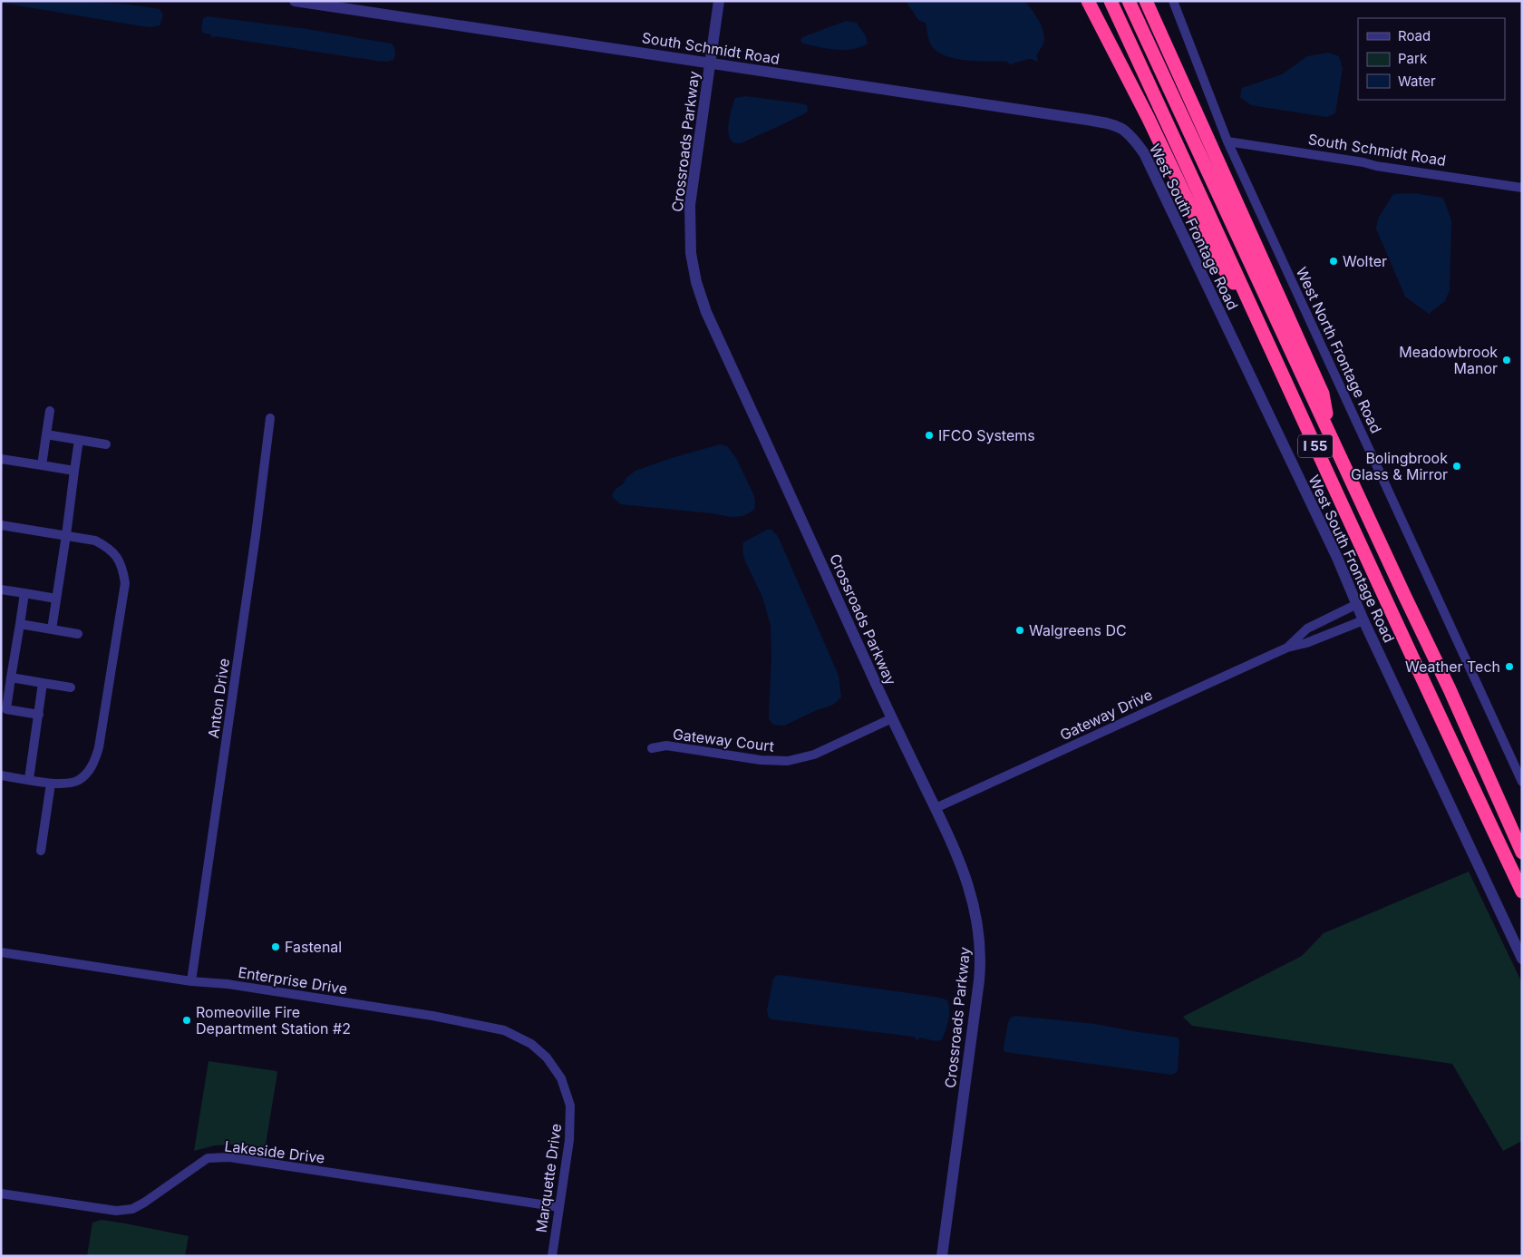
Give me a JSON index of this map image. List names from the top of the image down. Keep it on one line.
{"streets":{"highway":["I 55"],"street":["South Schmidt Road","Crossroads Parkway","West South Frontage Road","West North Frontage Road","Anton Drive","Gateway Drive","Gateway Court","Enterprise Drive","Lakeside Drive","Marquette Drive"]},"crossings":[["South Schmidt Road","Crossroads Parkway"],["South Schmidt Road","West South Frontage Road"],["South Schmidt Road","West North Frontage Road"],["Crossroads Parkway","Gateway Drive"],["Crossroads Parkway","Gateway Court"],["West South Frontage Road","Gateway Drive"],["Anton Drive","Enterprise Drive"],["Enterprise Drive","Marquette Drive"],["Lakeside Drive","Marquette Drive"]],"places":["Wolter","Meadowbrook Manor","IFCO Systems","Bolingbrook Glass & Mirror","Walgreens DC","Weather Tech","Fastenal","Romeoville Fire Department Station #2"],"legend":["Road","Park","Water"]}
